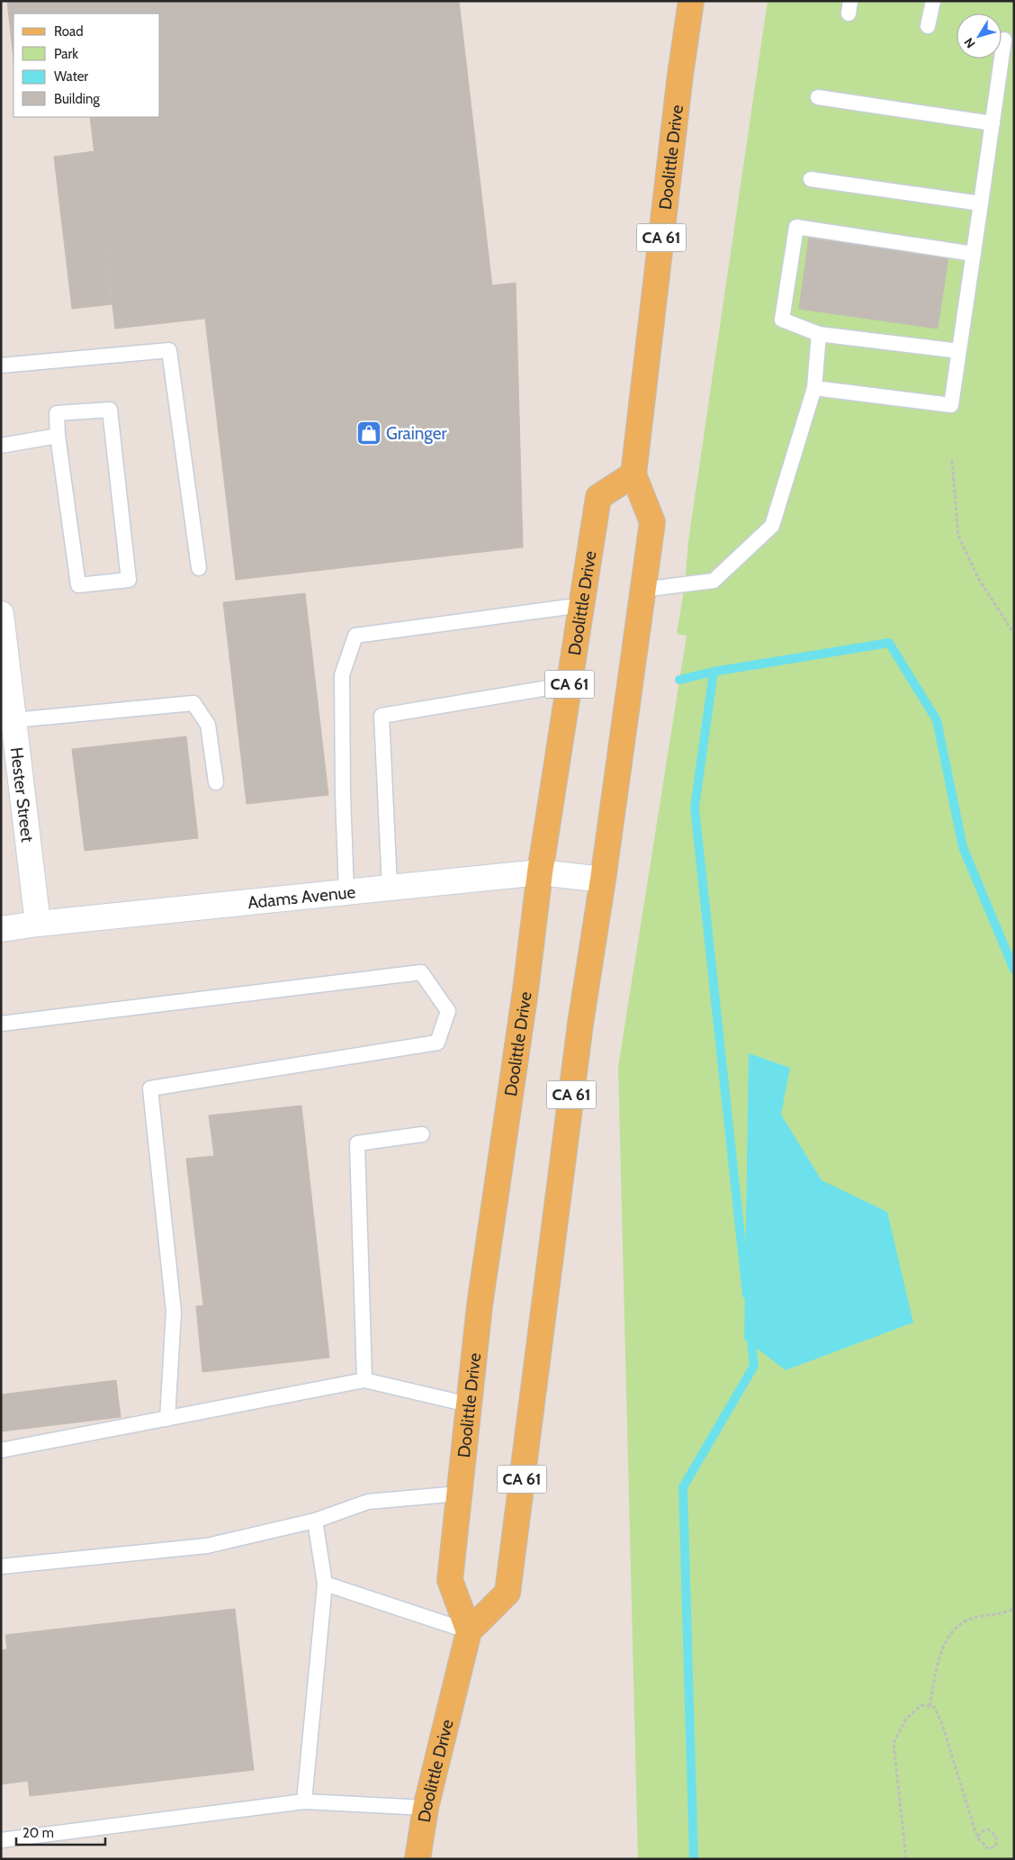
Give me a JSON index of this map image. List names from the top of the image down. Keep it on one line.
{"streets":{"main road":["Doolittle Drive","CA 61"],"street":["Hester Street","Adams Avenue"]},"crossings":[["Doolittle Drive","Adams Avenue"],["Hester Street","Adams Avenue"]],"places":{"shop":["Grainger"]},"legend":["Road","Park","Water","Building"],"scale_bar":"20 m","north":"bottom left"}
